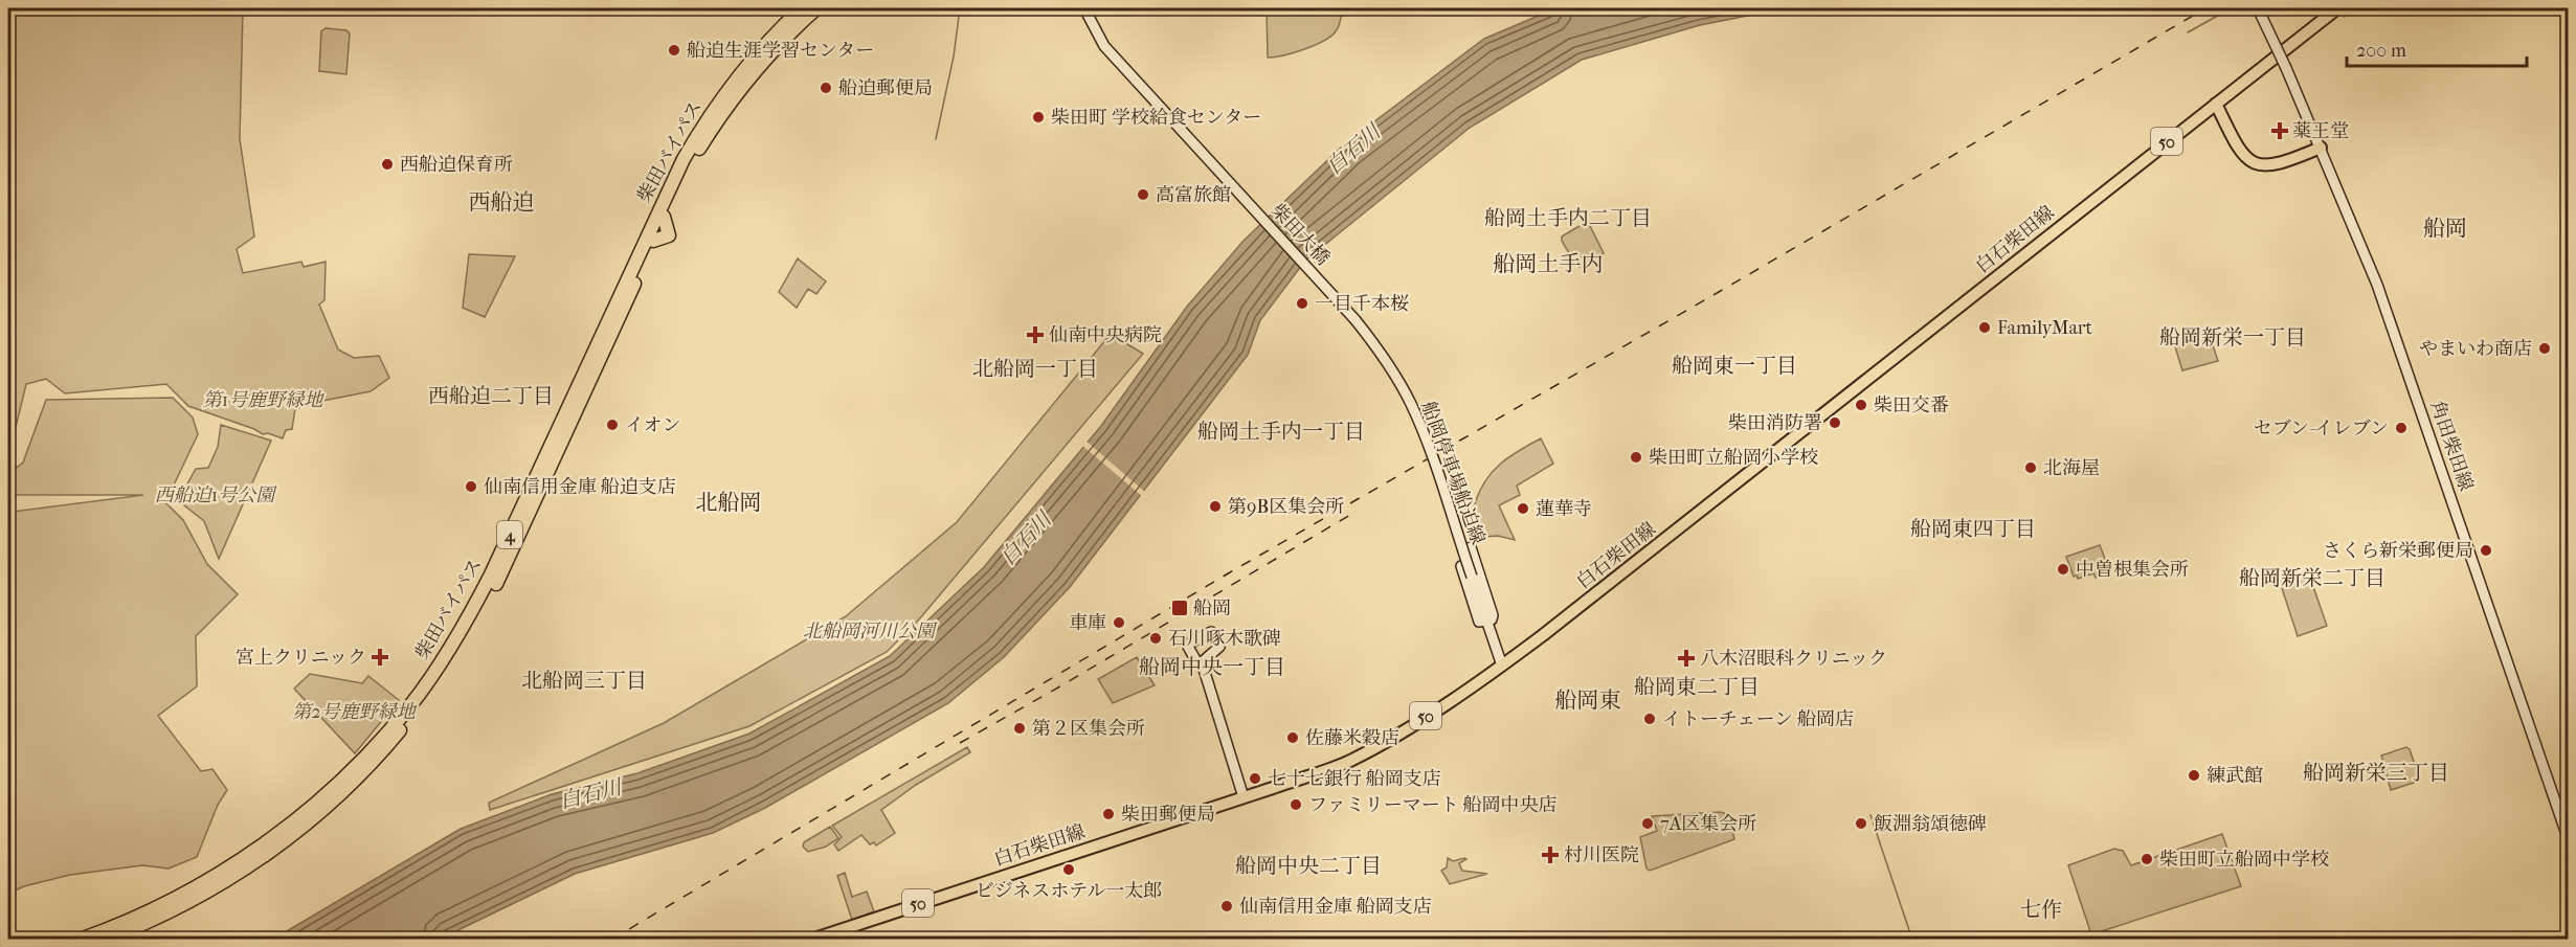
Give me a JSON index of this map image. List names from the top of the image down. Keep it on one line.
{"streets":{"highway":["柴田バイパス","4"],"main road":["50","柴田大橋","白石柴田線","角田柴田線","船岡停車場船迫線"]},"crossings":[["柴田大橋","船岡停車場船迫線"],["白石柴田線","船岡停車場船迫線"]],"districts":["西船迫","船岡土手内二丁目","船岡","船岡土手内","船岡新栄一丁目","船岡東一丁目","北船岡一丁目","西船迫二丁目","船岡土手内一丁目","北船岡","船岡東四丁目","船岡新栄二丁目","船岡中央一丁目","北船岡三丁目","船岡東二丁目","船岡東","船岡新栄三丁目","船岡中央二丁目","七作"],"water":["白石川"],"parks":["第1号鹿野緑地","西船迫1号公園","北船岡河川公園","第2号鹿野緑地"],"places":{"other":["船迫生涯学習センター","船迫郵便局","柴田町 学校給食センター","西船迫保育所","高富旅館","一目千本桜","FamilyMart","やまいわ商店","柴田交番","柴田消防署","イオン","セブン-イレブン","柴田町立船岡小学校","北海屋","仙南信用金庫 船迫支店","第9B区集会所","蓮華寺","さくら新栄郵便局","中曽根集会所","車庫","石川啄木歌碑","イトーチェーン 船岡店","第２区集会所","佐藤米穀店","練武館","七十七銀行 船岡支店","ファミリーマート 船岡中央店","柴田郵便局","7A区集会所","飯淵翁頌徳碑","柴田町立船岡中学校","ビジネスホテル一太郎","仙南信用金庫 船岡支店"],"health":["薬王堂","仙南中央病院","宮上クリニック","八木沼眼科クリニック","村川医院"],"transit":["船岡"]},"scale_bar":"200 m"}
